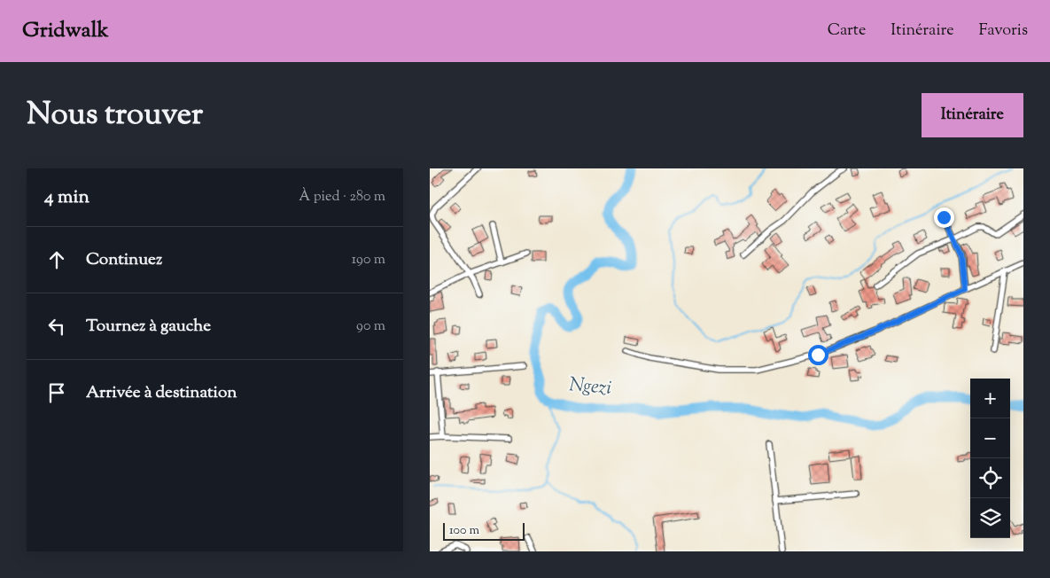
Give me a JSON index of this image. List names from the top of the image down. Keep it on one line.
{"water":["Ngezi"],"scale_bar":"100 m","page":{"header":"Gridwalk","nav":["Carte","Itinéraire","Favoris"],"title":"Nous trouver","buttons":"Itinéraire","heading":["4 min","À pied · 280 m"],"list":[["Continuez","190 m"],["Tournez à gauche","90 m"],"Arrivée à destination"],"map_buttons":["+","−"],"scale":"100 m"}}
